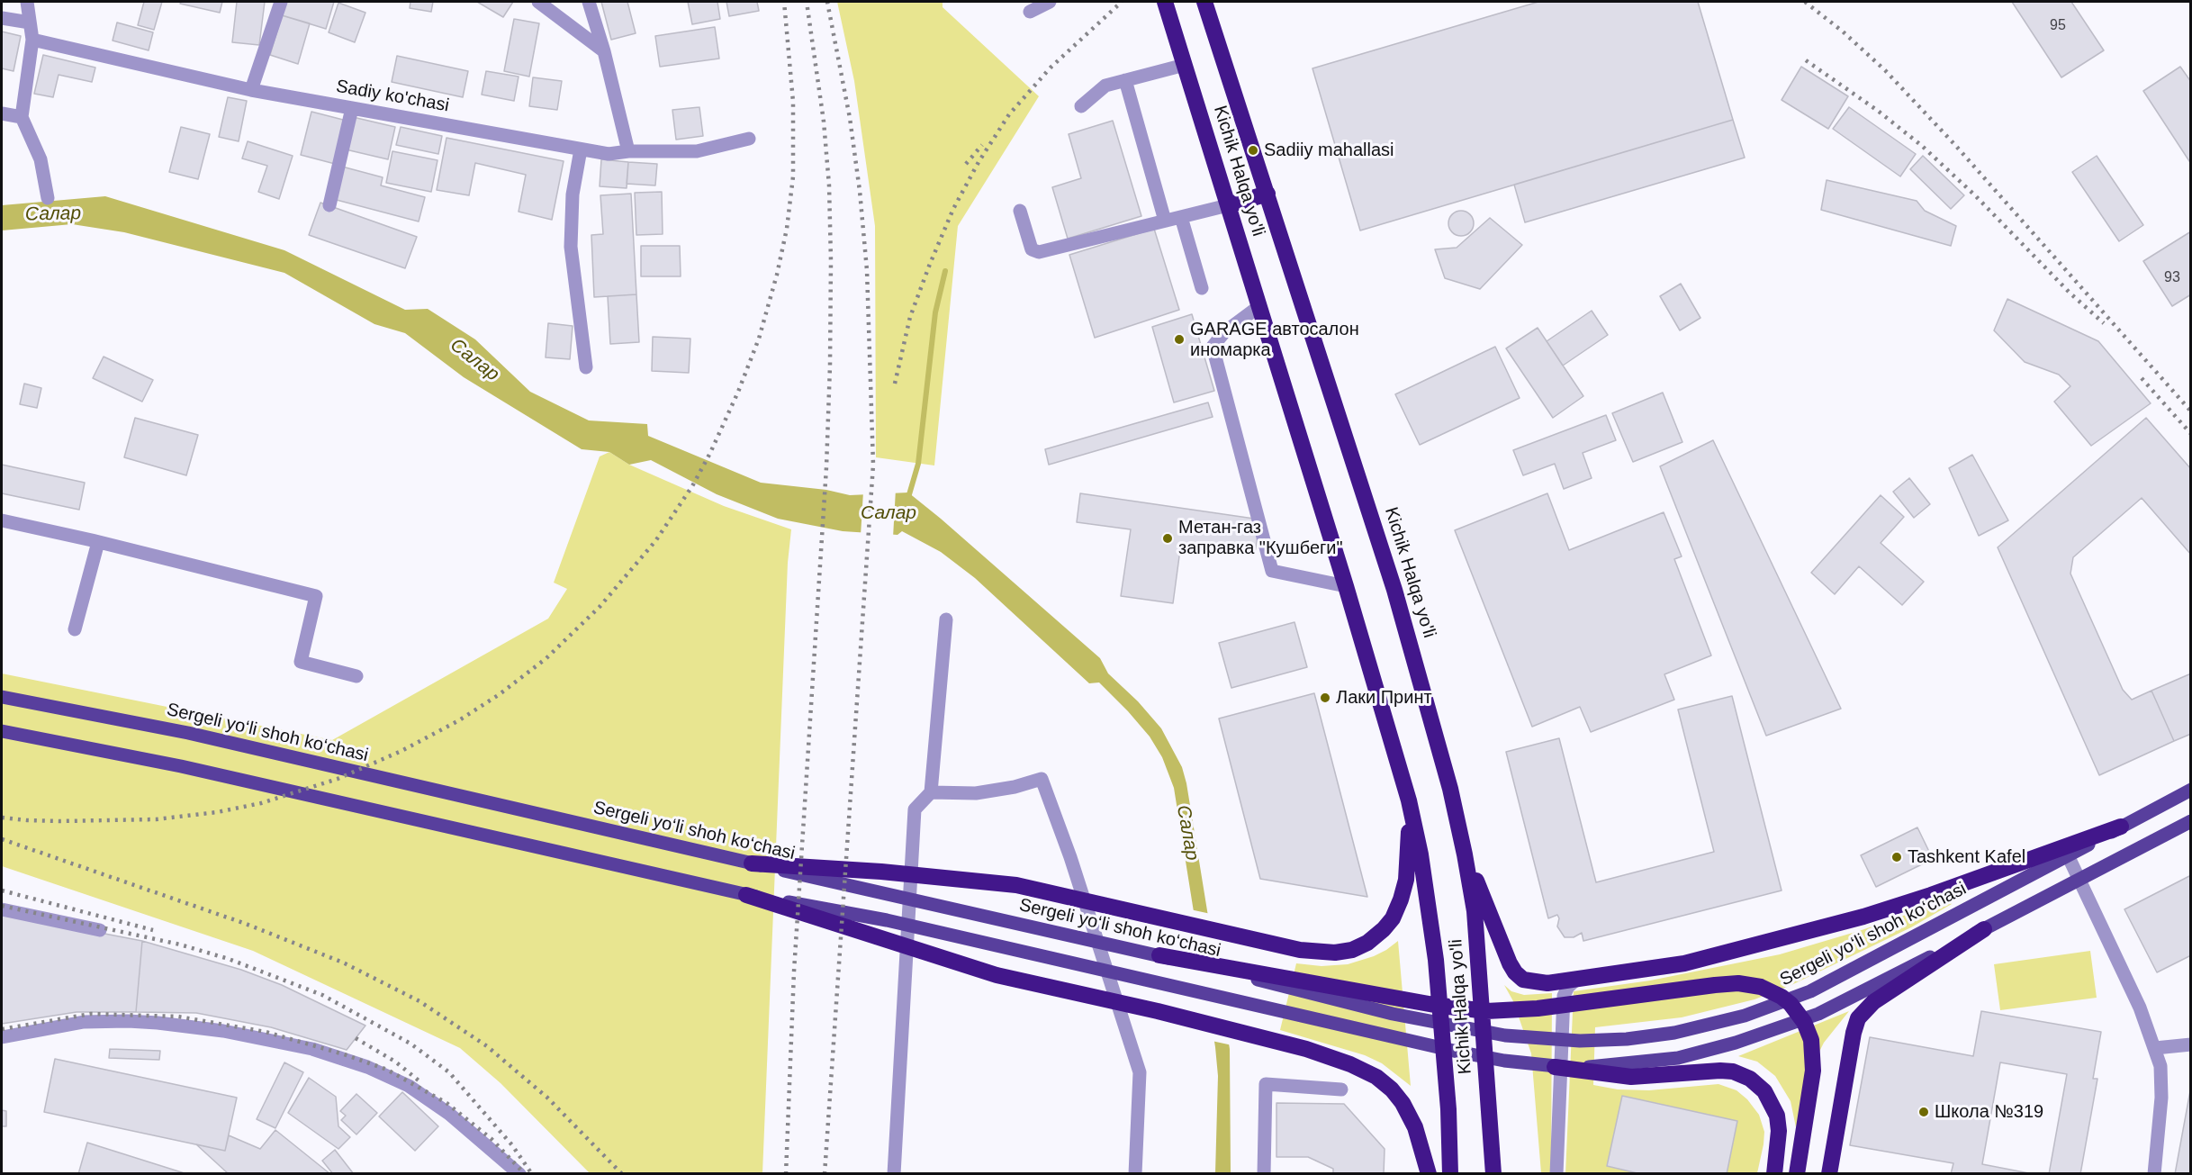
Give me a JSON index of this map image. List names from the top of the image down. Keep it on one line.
{"streets":{"highway":["Kichik Halqa yo'li"],"main road":["Sergeli yo‘li shoh ko‘chasi"],"street":["Sadiy ko'chasi"]},"water":["Салар"],"places":["Sadiiy mahallasi","GARAGE автосалон иномарка","Метан-газ заправка \"Кушбеги\"","Лаки Принт","Tashkent Kafel","Школа №319"],"house_numbers":["95","93"]}
